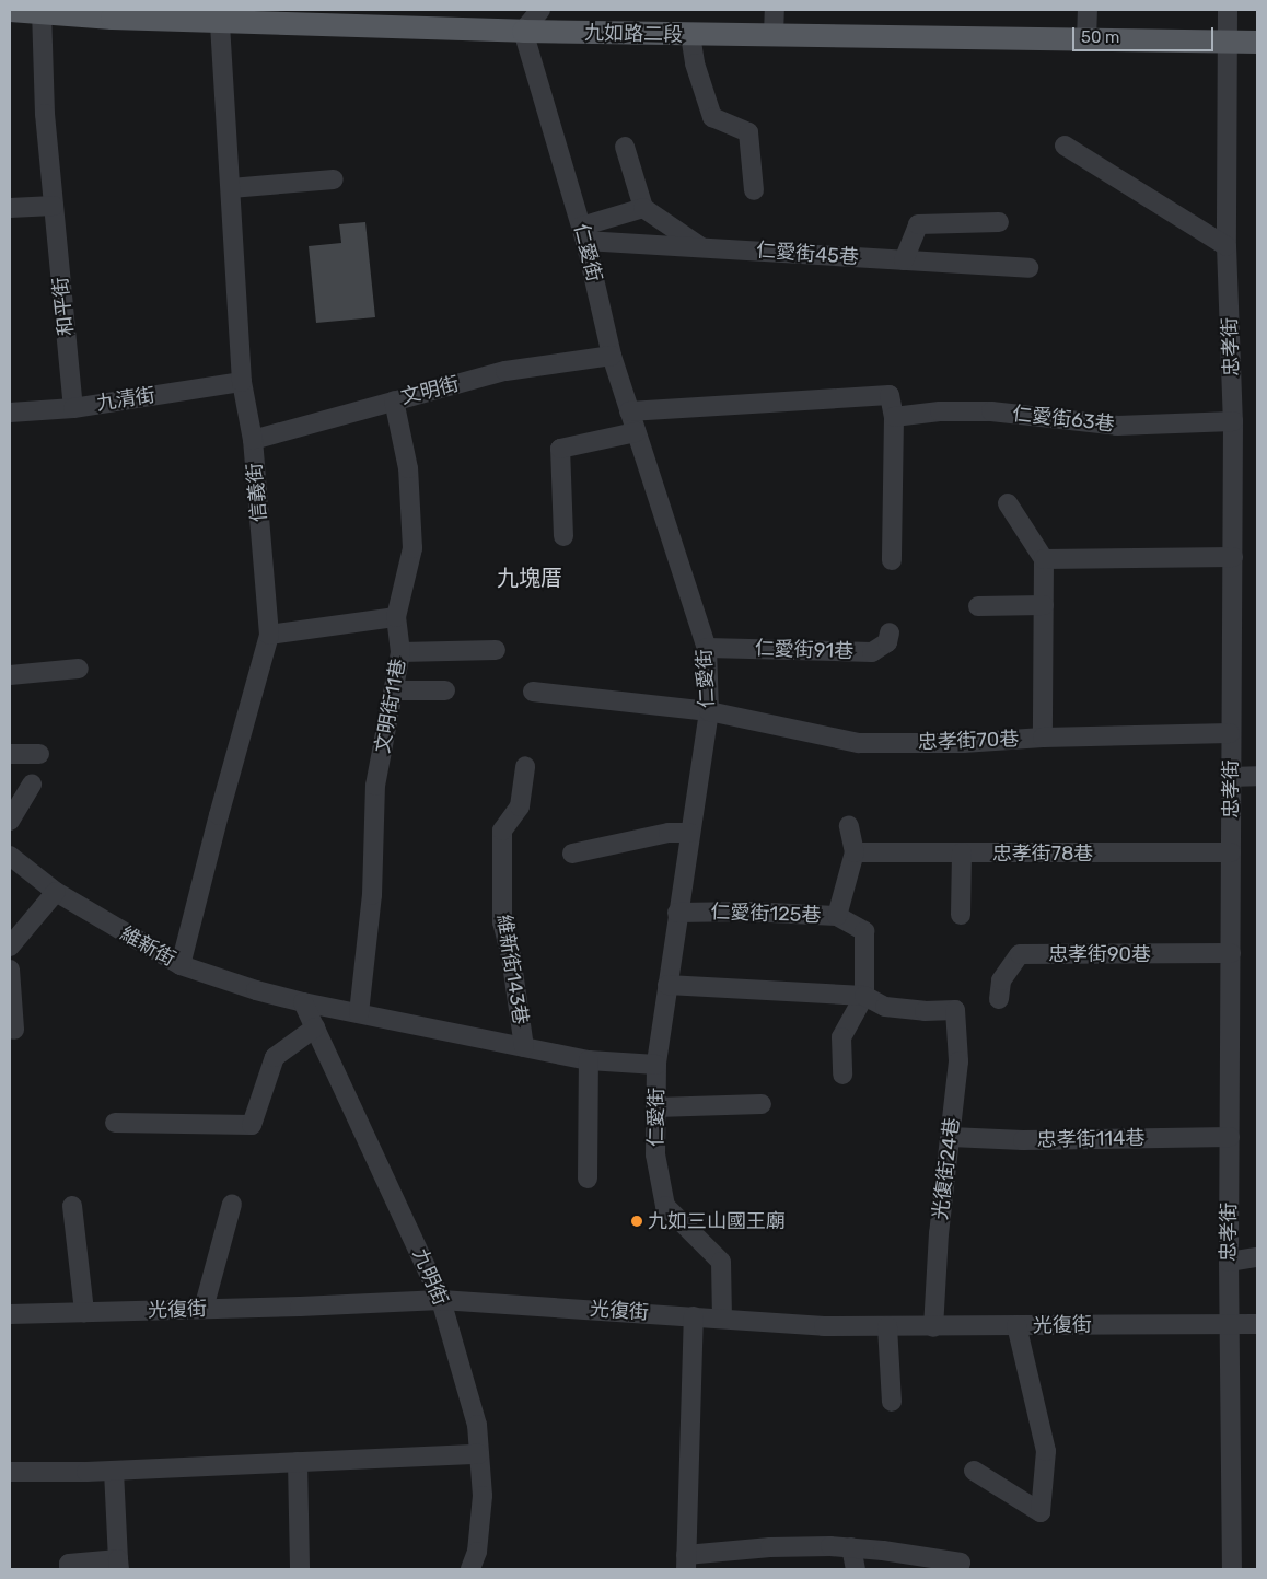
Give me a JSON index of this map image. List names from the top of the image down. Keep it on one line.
{"streets":{"main road":["九如路二段"],"street":["仁愛街","仁愛街45巷","和平街","忠孝街","文明街","九清街","仁愛街63巷","信義街","仁愛街91巷","文明街11巷","忠孝街70巷","忠孝街78巷","仁愛街125巷","維新街","忠孝街90巷","維新街143巷","忠孝街114巷","光復街24巷","九明街","光復街"]},"crossings":[["九如路二段","仁愛街"],["九如路二段","和平街"],["九如路二段","忠孝街"],["九如路二段","信義街"],["仁愛街","仁愛街45巷"],["仁愛街","文明街"],["仁愛街","仁愛街91巷"],["仁愛街","忠孝街70巷"],["仁愛街","仁愛街125巷"],["仁愛街","維新街"],["仁愛街","光復街"],["和平街","九清街"],["忠孝街","仁愛街63巷"],["忠孝街","忠孝街70巷"],["忠孝街","忠孝街78巷"],["忠孝街","忠孝街90巷"],["忠孝街","忠孝街114巷"],["忠孝街","光復街"],["文明街","信義街"],["文明街","文明街11巷"],["九清街","信義街"],["信義街","維新街"],["文明街11巷","維新街"],["仁愛街125巷","光復街24巷"],["維新街","維新街143巷"],["維新街","九明街"],["忠孝街114巷","光復街24巷"],["光復街24巷","光復街"],["九明街","光復街"]],"districts":["九塊厝"],"places":["九如三山國王廟"],"scale_bar":"50 m"}
